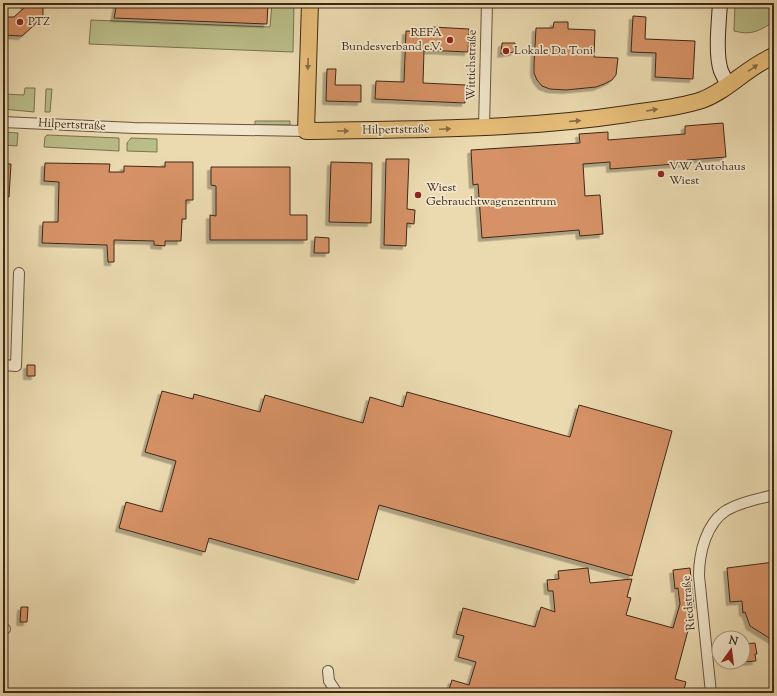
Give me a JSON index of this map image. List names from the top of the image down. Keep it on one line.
{"streets":{"main road":["Hilpertstraße"],"street":["Wittichstraße","Riedstraße"]},"crossings":[["Wittichstraße","Hilpertstraße"]],"one_way":["Hilpertstraße"],"places":["PTZ","REFA Bundesverband e.V.","Lokale Da Toni","VW Autohaus Wiest","Wiest Gebrauchtwagenzentrum"],"north":"top"}
